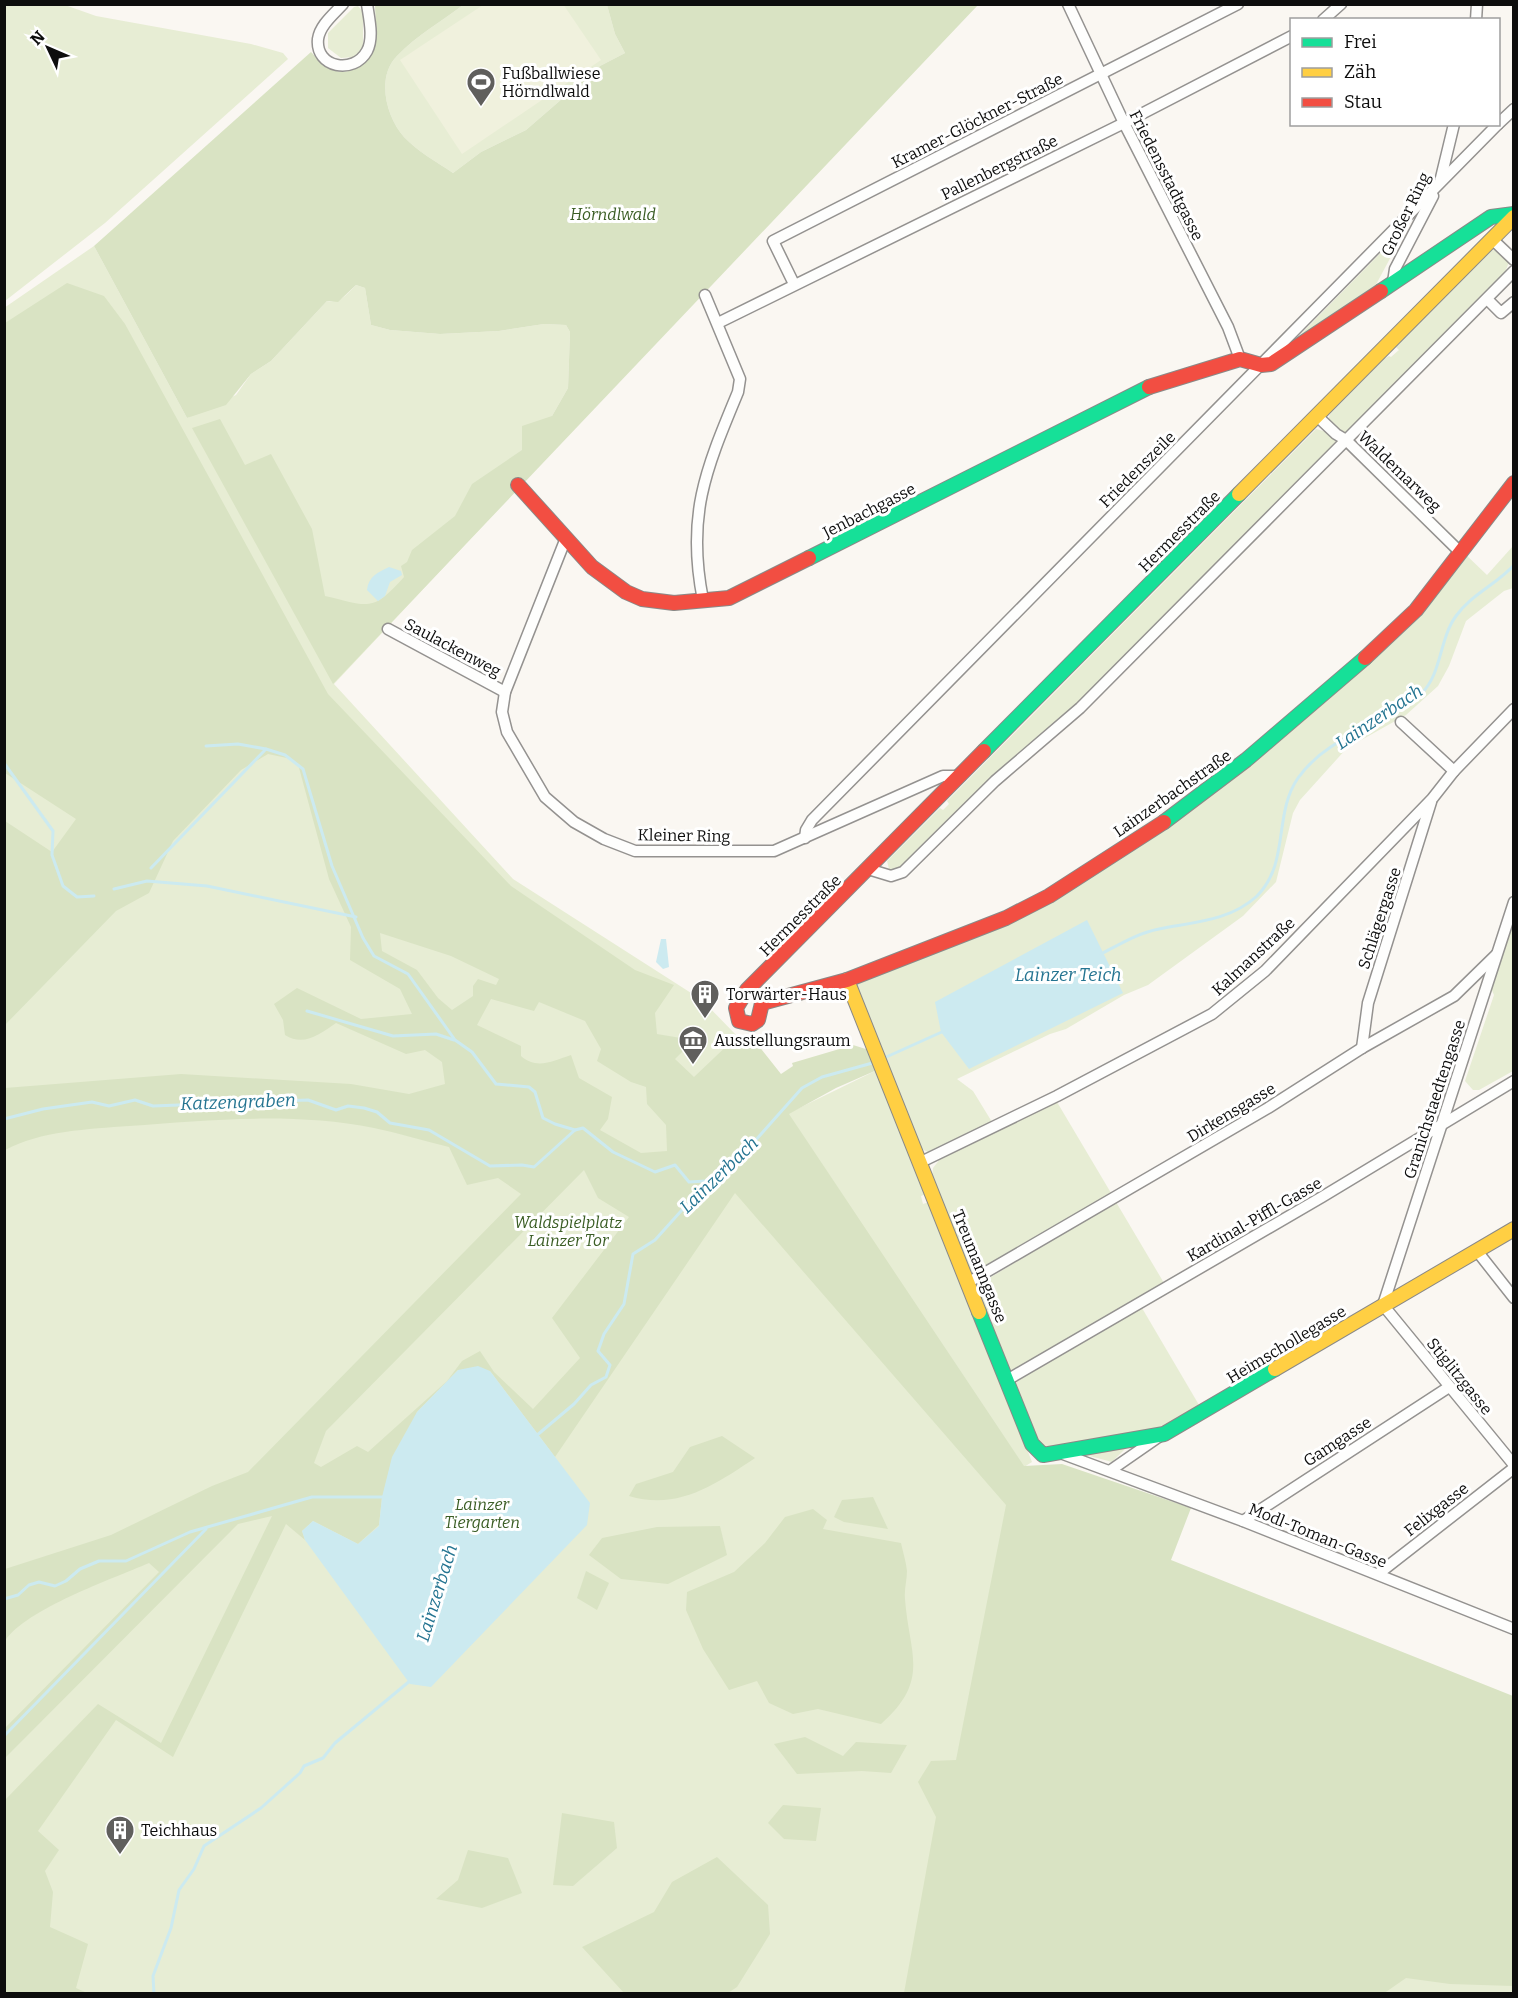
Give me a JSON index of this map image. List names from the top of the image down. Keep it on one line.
{"streets":{"street":["Kramer-Glöckner-Straße","Pallenbergstraße","Friedensstadtgasse","Großer Ring","Friedenszeile","Waldemarweg","Jenbachgasse","Hermesstraße","Saulackenweg","Lainzerbachstraße","Kleiner Ring","Schlägergasse","Kalmanstraße","Granichstaedtengasse","Dirkensgasse","Kardinal-Piffl-Gasse","Treumanngasse","Heimschollegasse","Stiglitzgasse","Gamgasse","Felixgasse","Modl-Toman-Gasse"]},"crossings":[["Kramer-Glöckner-Straße","Pallenbergstraße"],["Kramer-Glöckner-Straße","Friedensstadtgasse"],["Pallenbergstraße","Friedensstadtgasse"],["Friedensstadtgasse","Jenbachgasse"],["Großer Ring","Friedenszeile"],["Friedenszeile","Kleiner Ring"],["Waldemarweg","Hermesstraße"],["Waldemarweg","Lainzerbachstraße"],["Jenbachgasse","Kleiner Ring"],["Hermesstraße","Lainzerbachstraße"],["Hermesstraße","Kleiner Ring"],["Saulackenweg","Kleiner Ring"],["Lainzerbachstraße","Treumanngasse"],["Schlägergasse","Kalmanstraße"],["Schlägergasse","Dirkensgasse"],["Kalmanstraße","Treumanngasse"],["Granichstaedtengasse","Dirkensgasse"],["Granichstaedtengasse","Kardinal-Piffl-Gasse"],["Granichstaedtengasse","Heimschollegasse"],["Granichstaedtengasse","Stiglitzgasse"],["Dirkensgasse","Treumanngasse"],["Kardinal-Piffl-Gasse","Treumanngasse"],["Treumanngasse","Heimschollegasse"],["Treumanngasse","Modl-Toman-Gasse"],["Heimschollegasse","Stiglitzgasse"],["Heimschollegasse","Modl-Toman-Gasse"],["Stiglitzgasse","Gamgasse"],["Stiglitzgasse","Felixgasse"],["Gamgasse","Modl-Toman-Gasse"],["Felixgasse","Modl-Toman-Gasse"]],"water":["Lainzerbach","Lainzer Teich","Katzengraben"],"parks":["Hörndlwald","Waldspielplatz Lainzer Tor","Lainzer Tiergarten"],"places":{"sports":["Fußballwiese Hörndlwald"],"building":["Torwärter-Haus","Teichhaus"],"museum":["Ausstellungsraum"]},"legend":["Frei","Zäh","Stau"],"north":"top left"}
